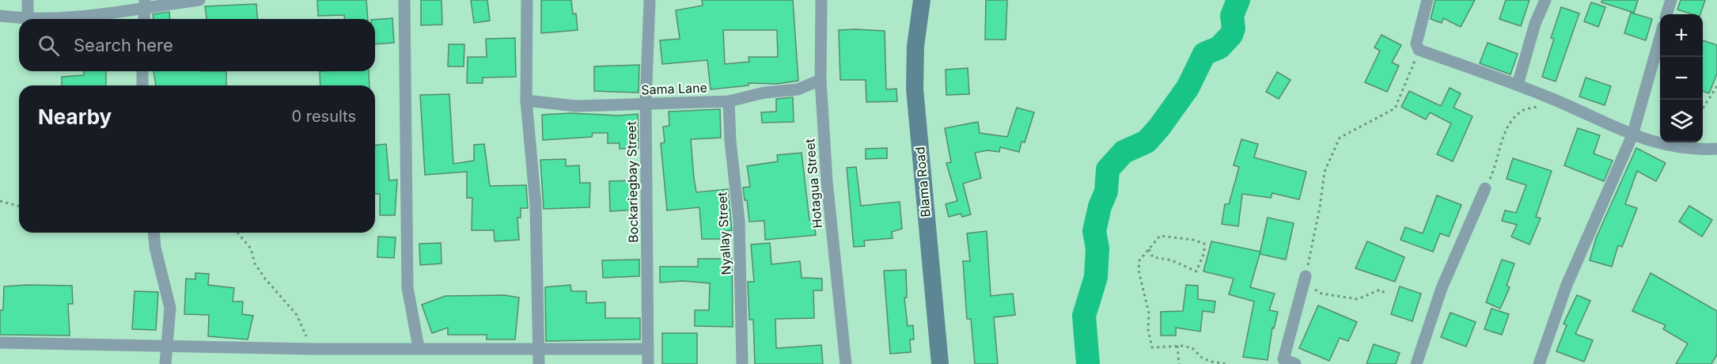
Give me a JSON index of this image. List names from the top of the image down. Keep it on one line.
{"streets":{"street":["Sama Lane","Bockariegbay Street","Blama Road","Hotagua Street","Nyallay Street"]},"crossings":[["Sama Lane","Bockariegbay Street"],["Sama Lane","Hotagua Street"],["Sama Lane","Nyallay Street"]],"page":{"map_buttons":["+","−"],"search":"Search here","heading":["Nearby","0 results"]}}
